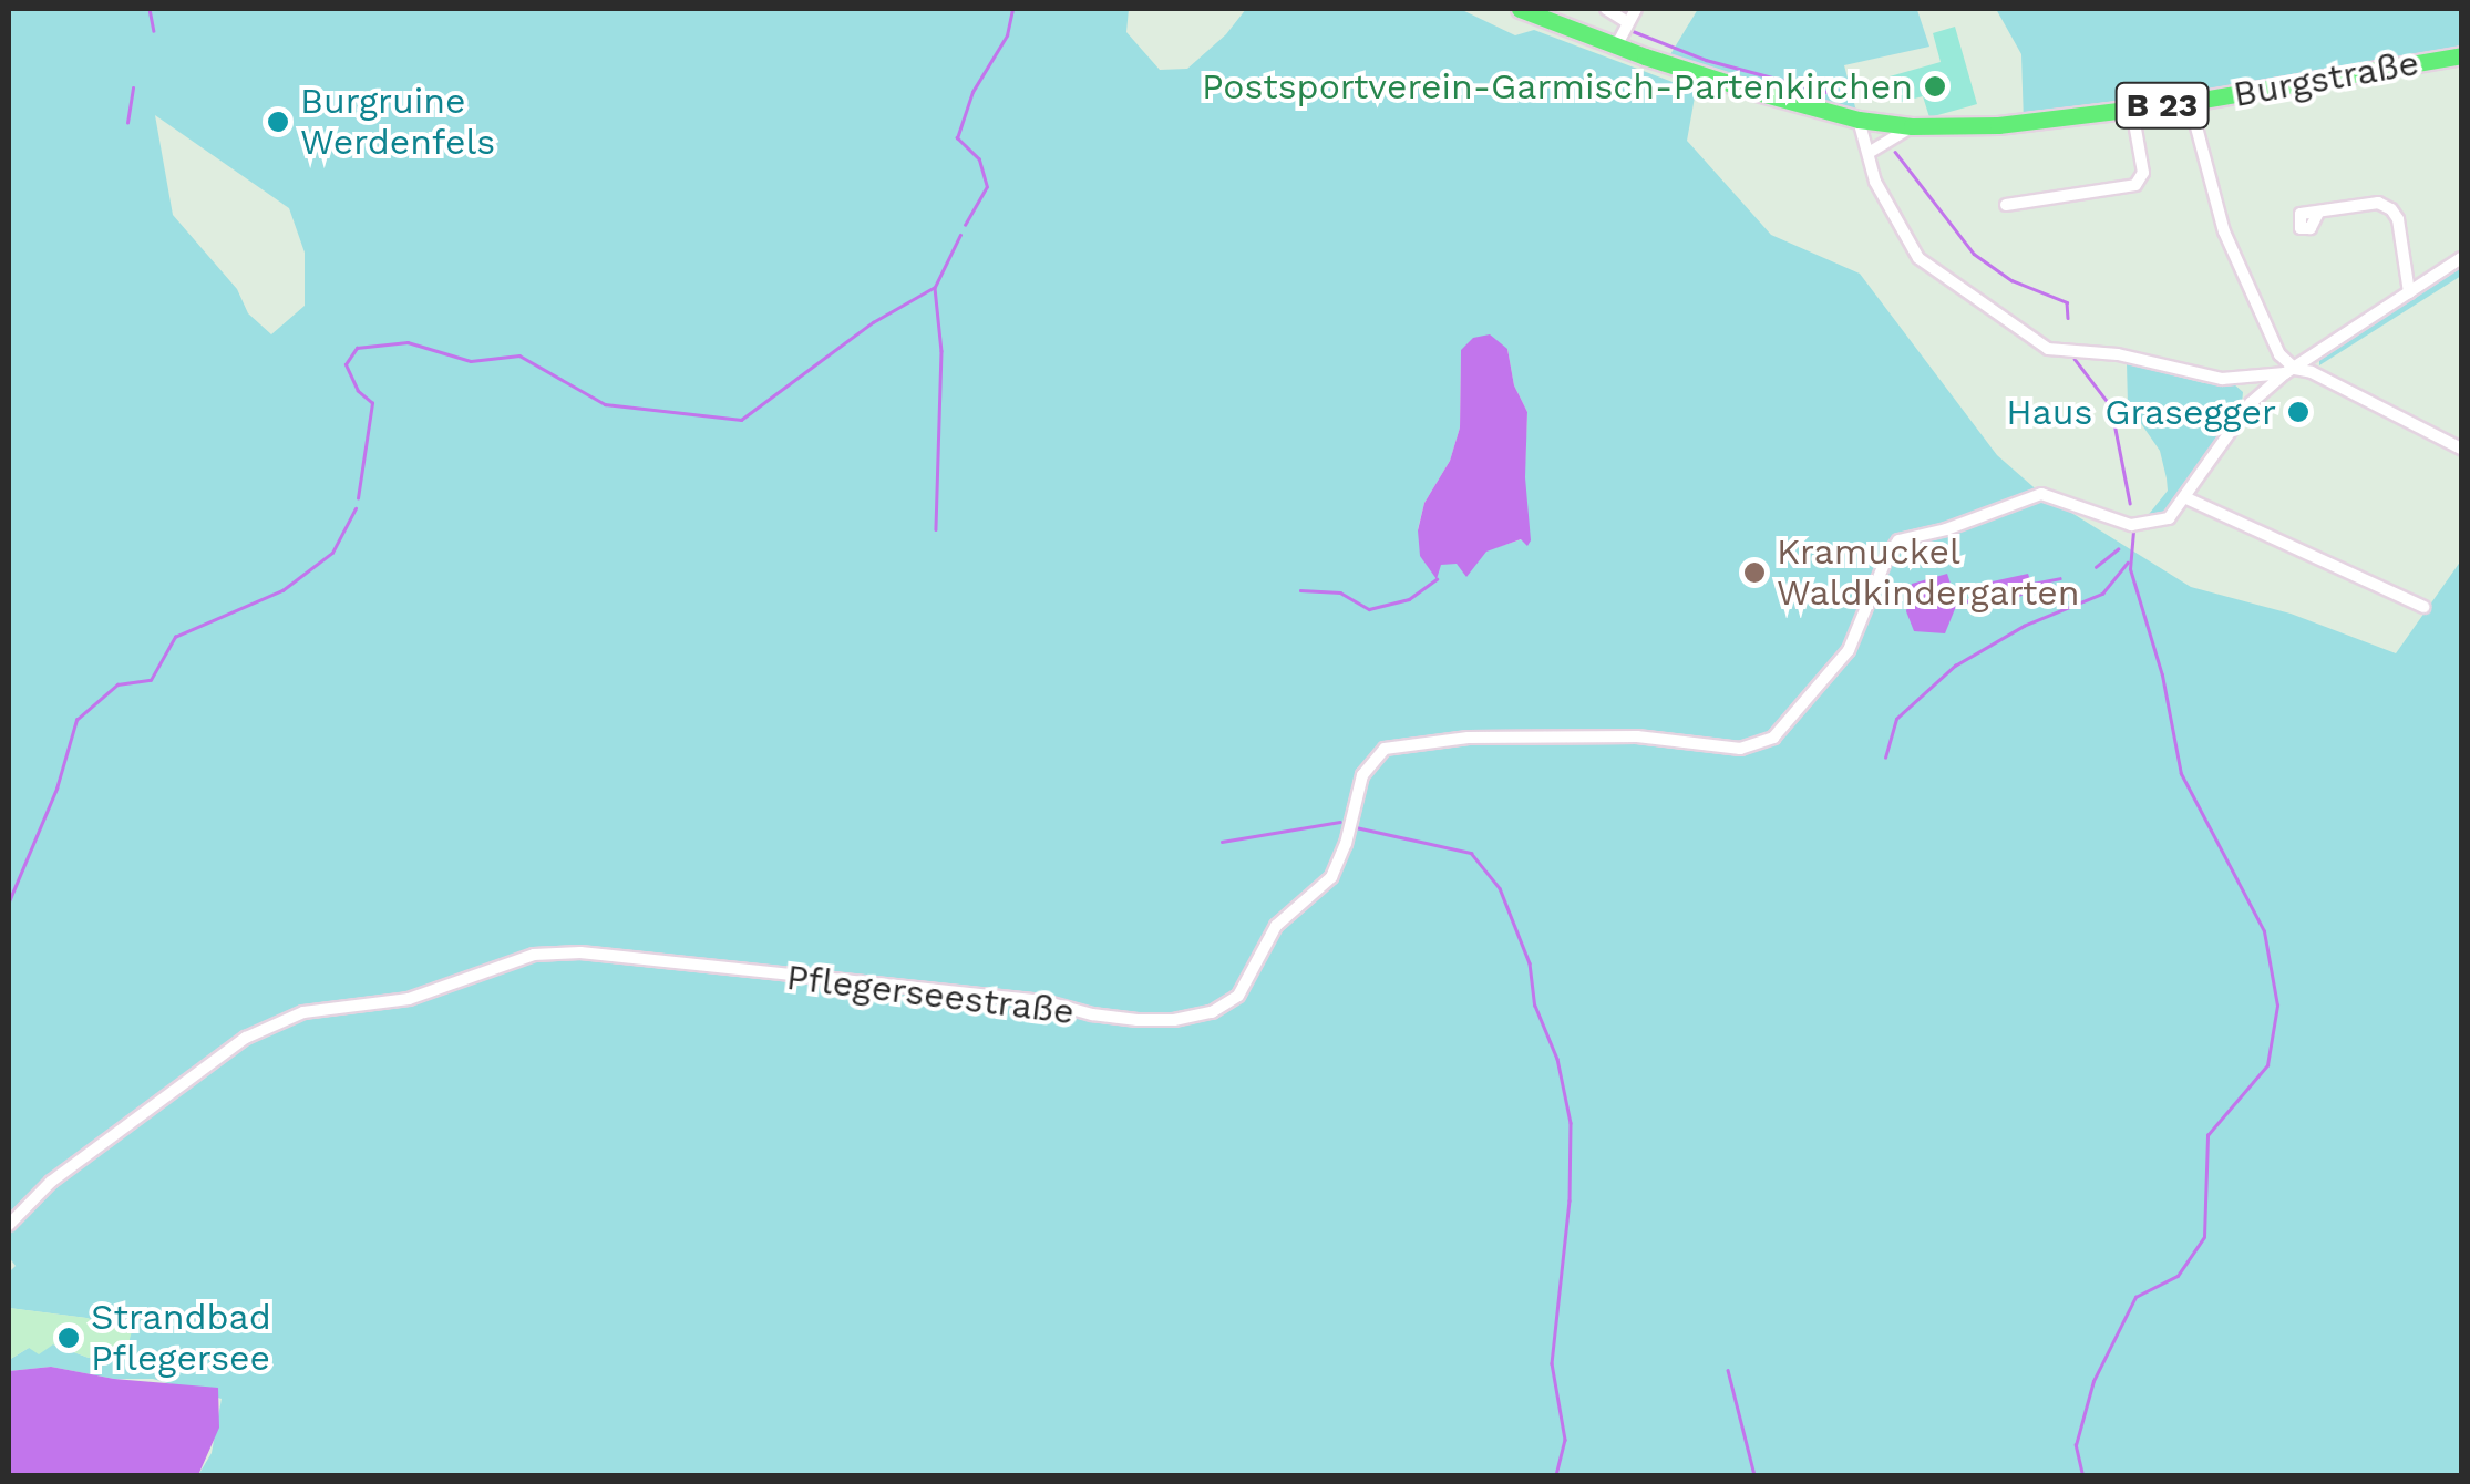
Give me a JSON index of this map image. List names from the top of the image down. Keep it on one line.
{"streets":{"main road":["Burgstraße","B 23"],"street":["Pflegerseestraße"]},"crossings":[["Burgstraße","B 23"]],"places":["Postsportverein-Garmisch-Partenkirchen","Burgruine Werdenfels","Haus Grasegger","Kramuckel Waldkindergarten","Strandbad Pflegersee"]}
